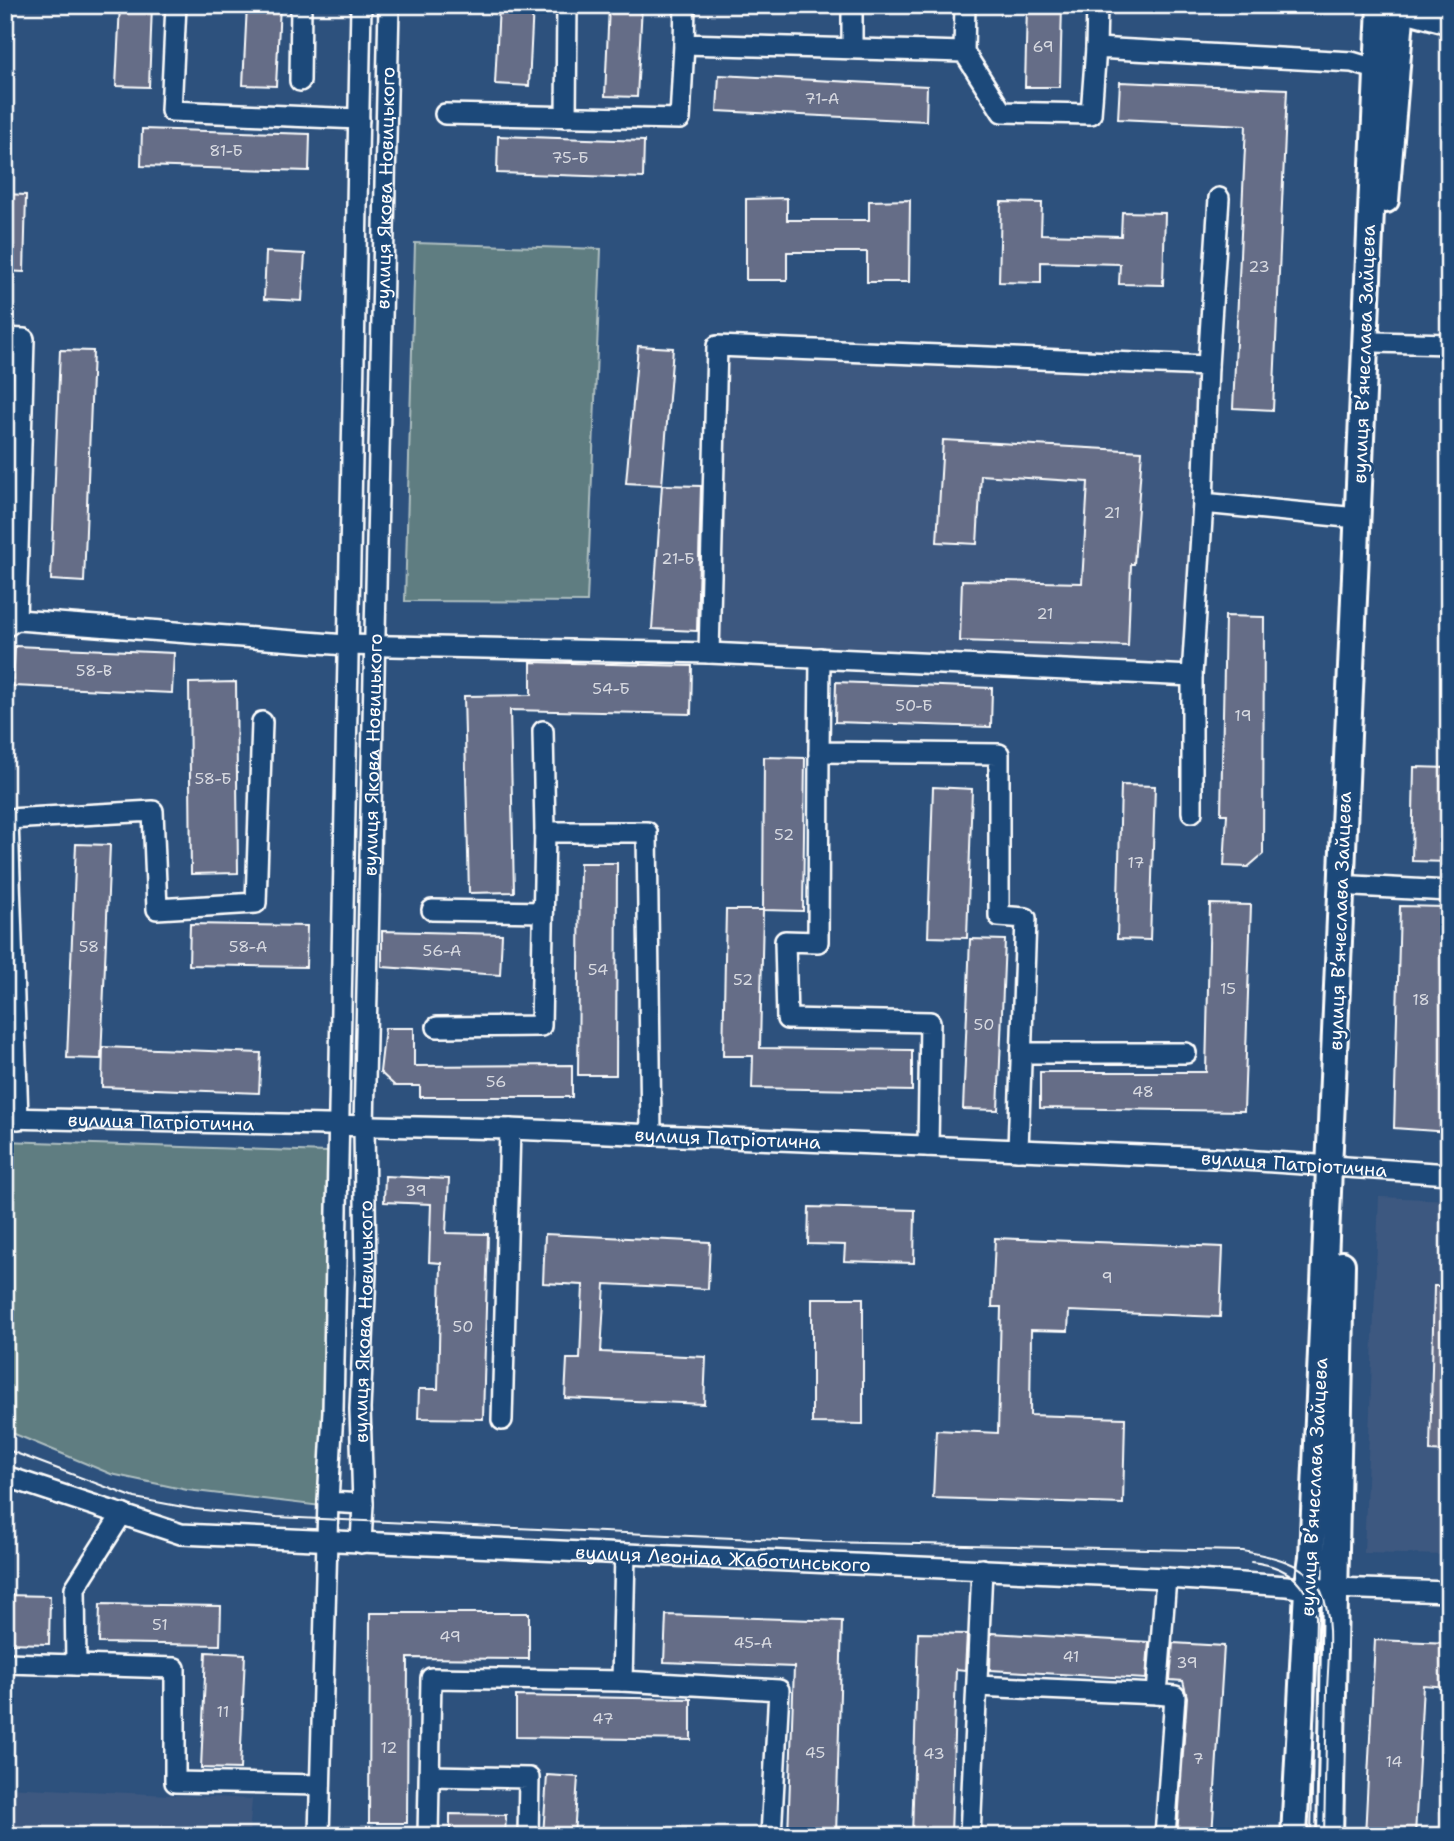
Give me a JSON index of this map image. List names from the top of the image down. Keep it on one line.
{"streets":{"main road":["вулиця Вʼячеслава Зайцева"],"street":["вулиця Якова Новицького","вулиця Патріотична","вулиця Леоніда Жаботинського"]},"crossings":[["вулиця Якова Новицького","вулиця Патріотична"],["вулиця Якова Новицького","вулиця Леоніда Жаботинського"],["вулиця Вʼячеслава Зайцева","вулиця Патріотична"],["вулиця Вʼячеслава Зайцева","вулиця Леоніда Жаботинського"]],"house_numbers":["69","71-А","81-Б","75-Б","23","21","21-Б","21","58-В","54-Б","50-Б","19","58-Б","52","17","58","58-А","56-А","54","52","15","18","50","56","48","39","9","50","51","49","45-А","41","39","11","47","12","45","43","7","14"]}
